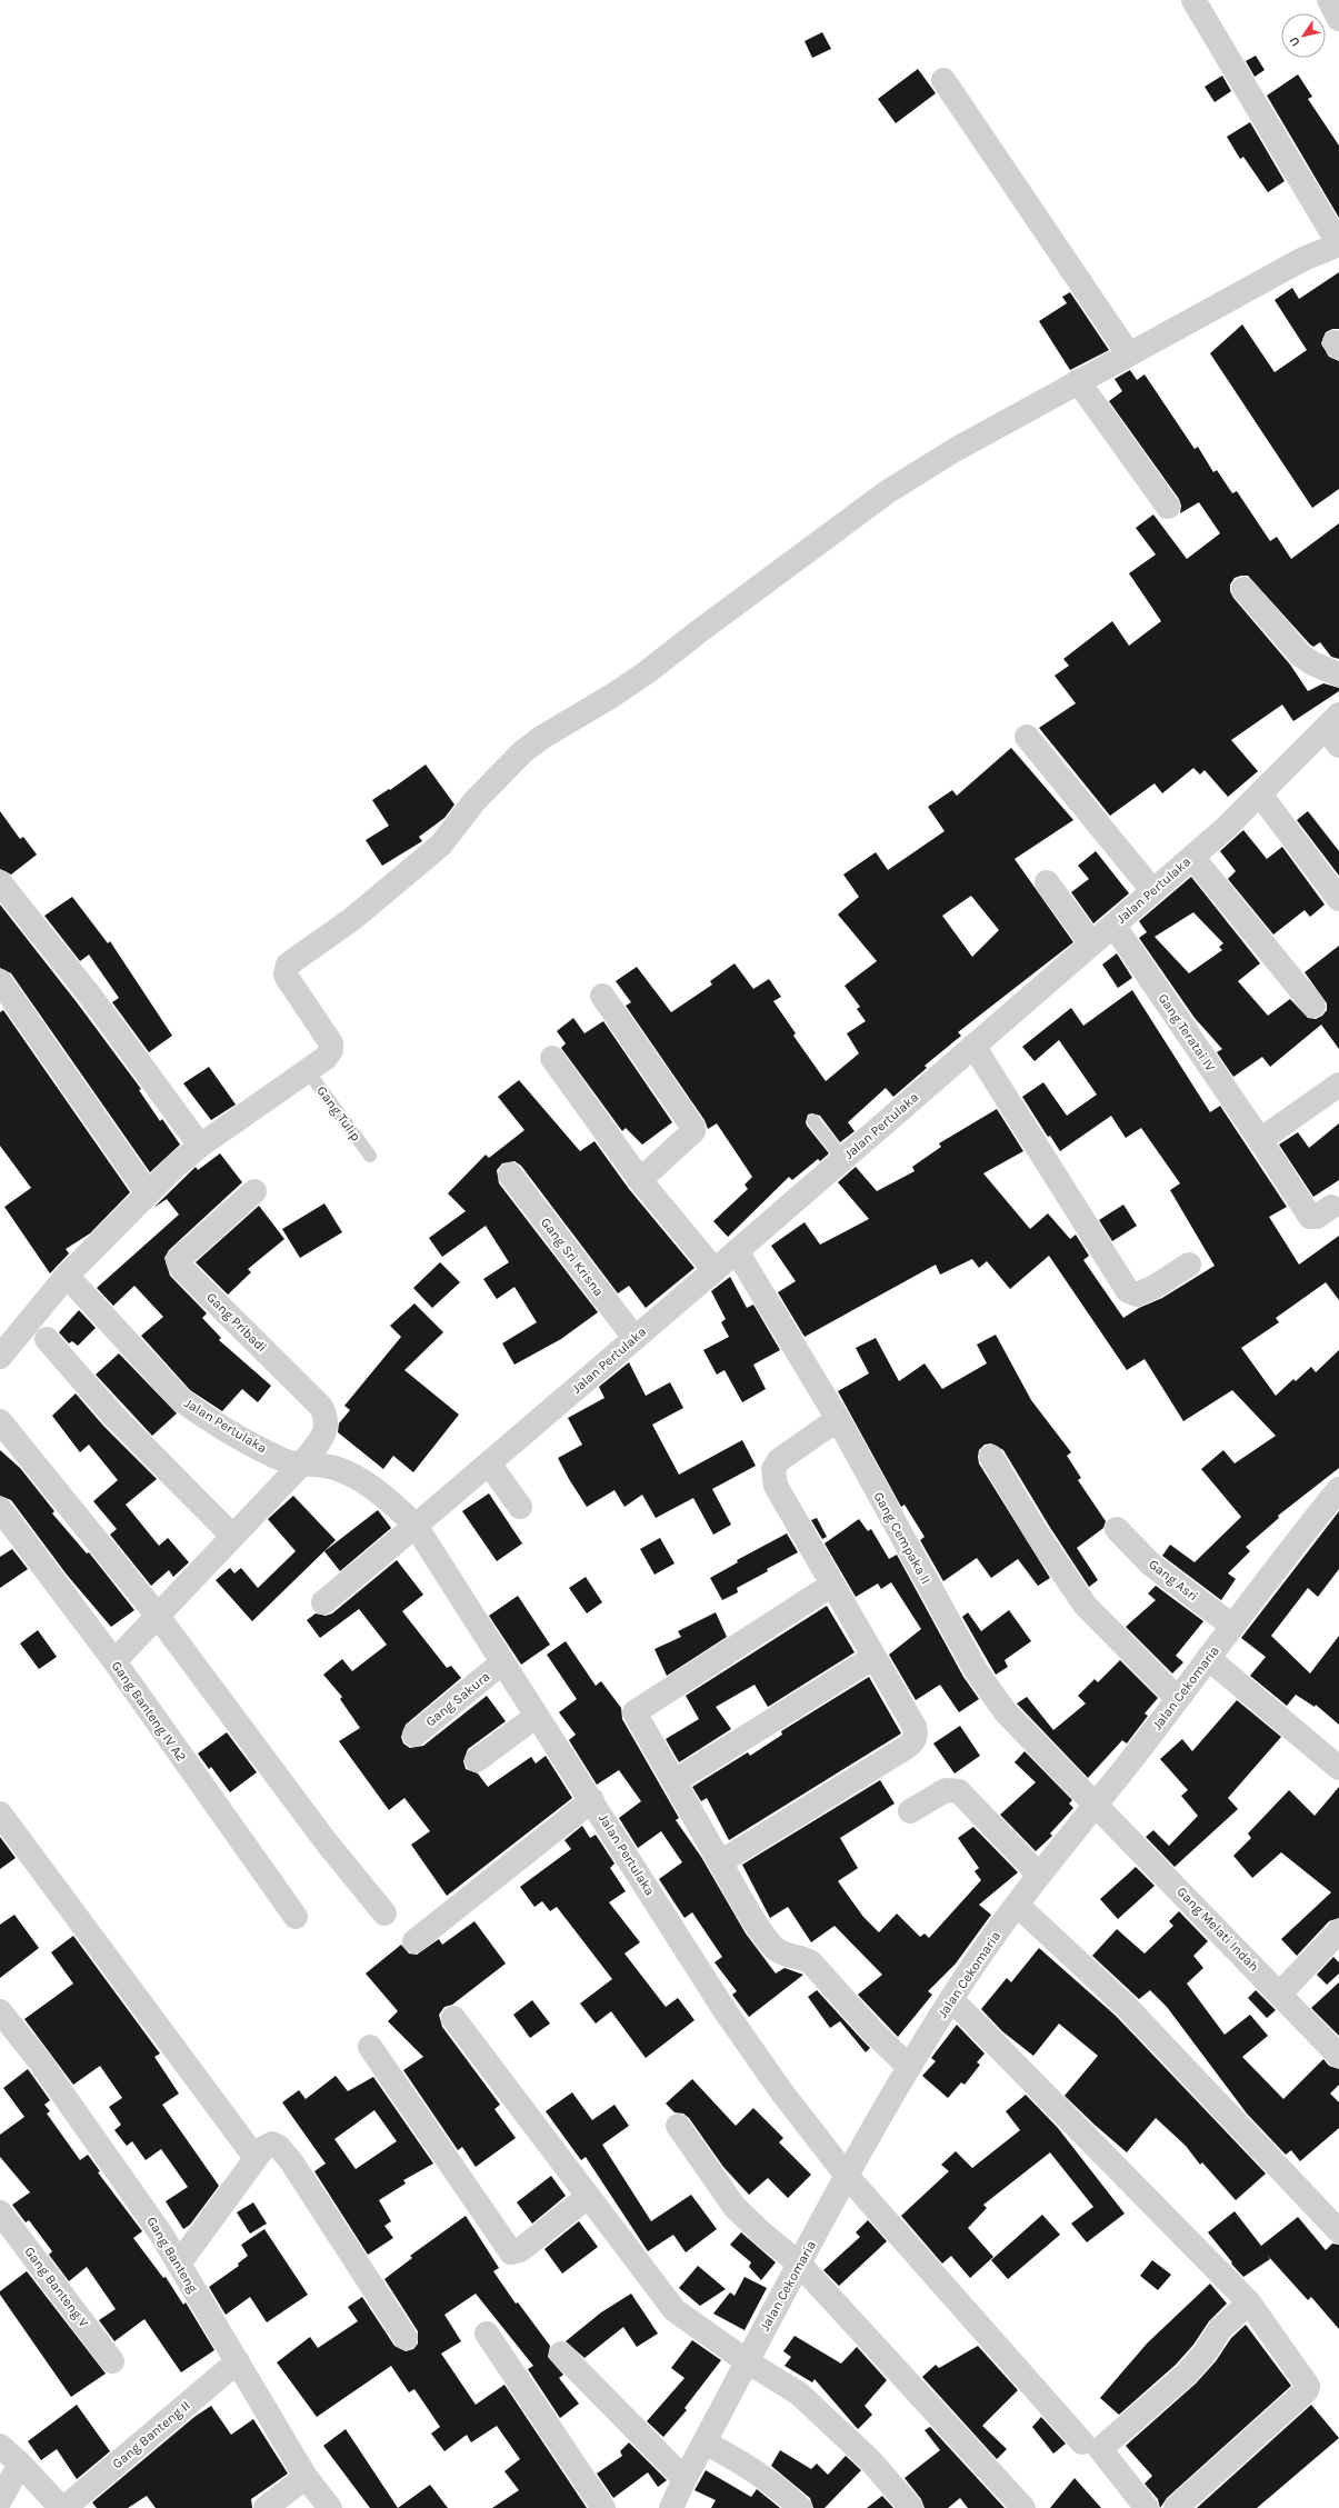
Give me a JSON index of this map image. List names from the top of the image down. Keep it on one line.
{"streets":{"street":["Jalan Pertulaka","Gang Teratai IV","Gang Sri Krisna","Gang Pribadi","Gang Cempaka II","Gang Asri","Jalan Cekomaria","Gang Sakura","Gang Banteng IV A2","Gang Melati Indah","Gang Banteng","Gang Banteng V","Gang Banteng II"],"lane":["Gang Tulip"]},"crossings":[["Jalan Pertulaka","Gang Teratai IV"],["Jalan Pertulaka","Gang Sri Krisna"],["Jalan Pertulaka","Gang Pribadi"],["Jalan Pertulaka","Gang Cempaka II"],["Jalan Pertulaka","Jalan Cekomaria"],["Jalan Pertulaka","Gang Sakura"],["Gang Cempaka II","Jalan Cekomaria"],["Gang Cempaka II","Gang Melati Indah"],["Gang Asri","Jalan Cekomaria"],["Jalan Cekomaria","Gang Melati Indah"],["Gang Banteng","Gang Banteng II"]],"north":"bottom left"}
